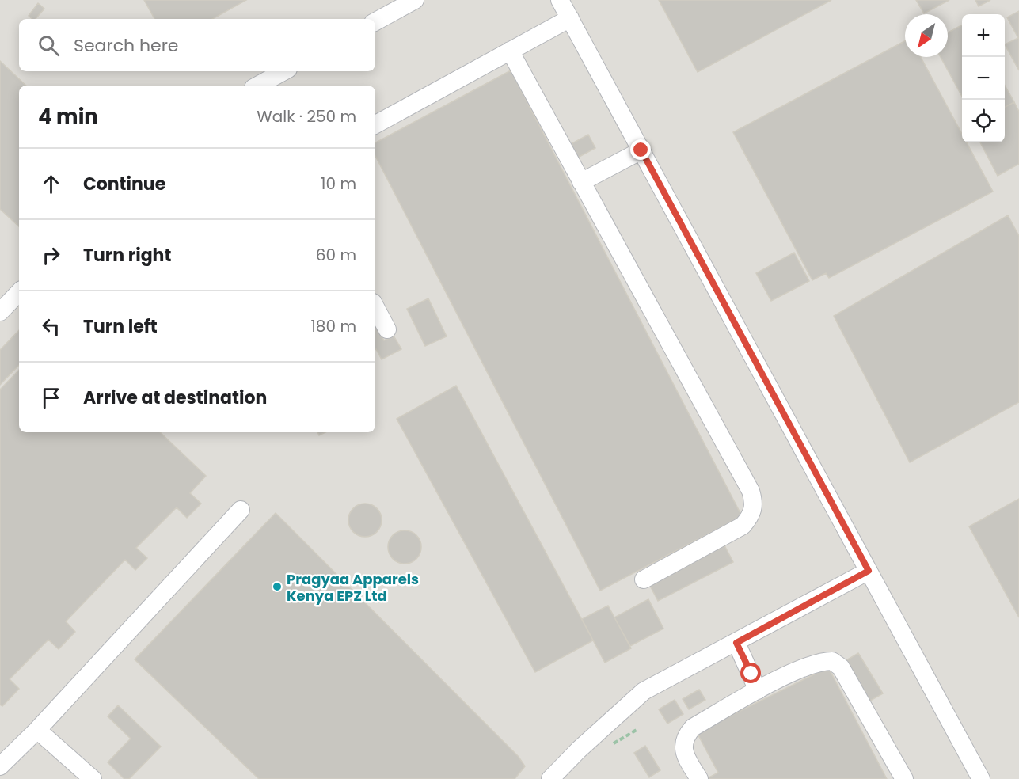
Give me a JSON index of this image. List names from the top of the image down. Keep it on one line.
{"places":["Pragyaa Apparels Kenya EPZ Ltd"],"north":"bottom left","page":{"map_buttons":["+","−"],"search":"Search here","heading":["4 min","Walk · 250 m"],"list":[["Continue","10 m"],["Turn right","60 m"],["Turn left","180 m"],"Arrive at destination"]}}
